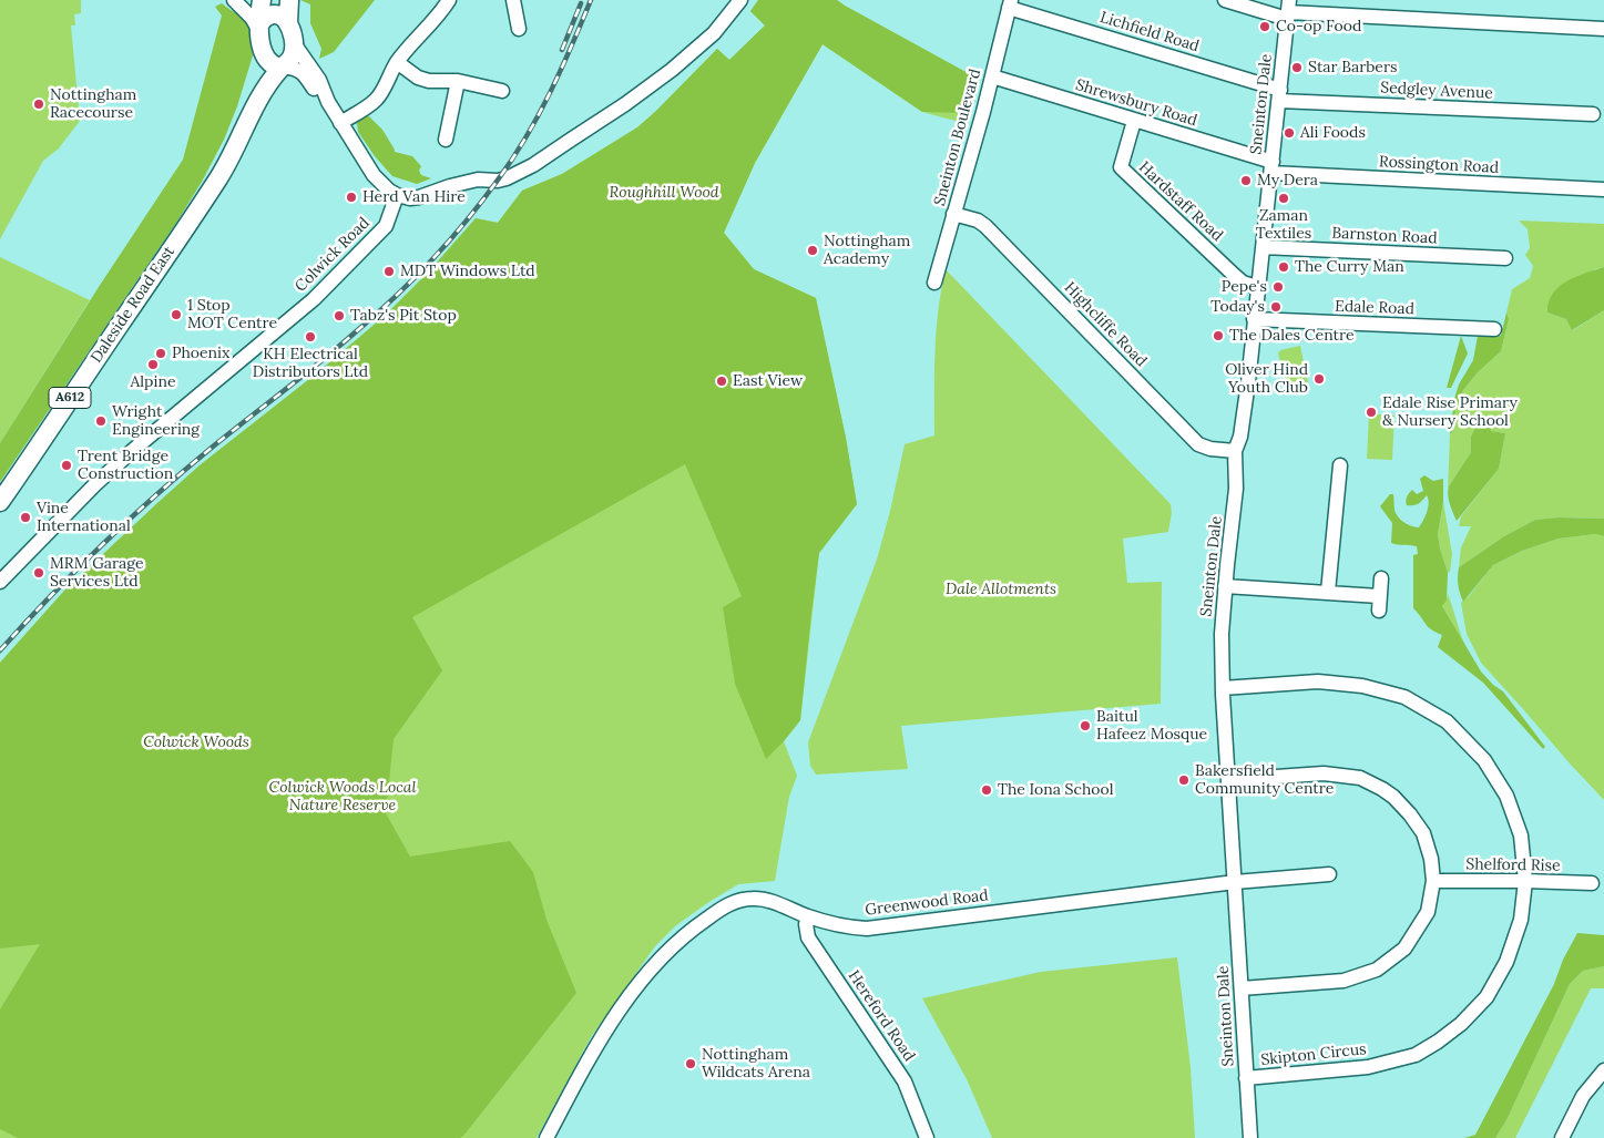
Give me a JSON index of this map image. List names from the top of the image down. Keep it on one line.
{"streets":{"main road":["Daleside Road East","A612"],"street":["Lichfield Road","Sedgley Avenue","Shrewsbury Road","Sneinton Dale","Sneinton Boulevard","Rossington Road","Hardstaff Road","Barnston Road","Colwick Road","Edale Road","Highcliffe Road","Shelford Rise","Greenwood Road","Hereford Road","Skipton Circus"]},"crossings":[["Lichfield Road","Sedgley Avenue"],["Lichfield Road","Sneinton Dale"],["Lichfield Road","Sneinton Boulevard"],["Sedgley Avenue","Sneinton Dale"],["Shrewsbury Road","Sneinton Dale"],["Shrewsbury Road","Sneinton Boulevard"],["Shrewsbury Road","Rossington Road"],["Shrewsbury Road","Hardstaff Road"],["Sneinton Dale","Rossington Road"],["Sneinton Dale","Hardstaff Road"],["Sneinton Dale","Barnston Road"],["Sneinton Dale","Edale Road"],["Sneinton Dale","Highcliffe Road"],["Sneinton Dale","Greenwood Road"],["Sneinton Dale","Skipton Circus"],["Sneinton Boulevard","Highcliffe Road"],["Shelford Rise","Skipton Circus"],["Greenwood Road","Hereford Road"]],"parks":["Roughhill Wood","Dale Allotments","Colwick Woods","Colwick Woods Local Nature Reserve"],"places":["Co-op Food","Star Barbers","Nottingham Racecourse","Ali Foods","My Dera","Herd Van Hire","Zaman Textiles","Nottingham Academy","The Curry Man","MDT Windows Ltd","Pepe's","Today's","1 Stop MOT Centre","Tabz's Pit Stop","The Dales Centre","KH Electrical Distributors Ltd","Phoenix","Alpine","Oliver Hind Youth Club","East View","Edale Rise Primary & Nursery School","Wright Engineering","Trent Bridge Construction","Vine International","MRM Garage Services Ltd","Baitul Hafeez Mosque","Bakersfield Community Centre","The Iona School","Nottingham Wildcats Arena"]}
